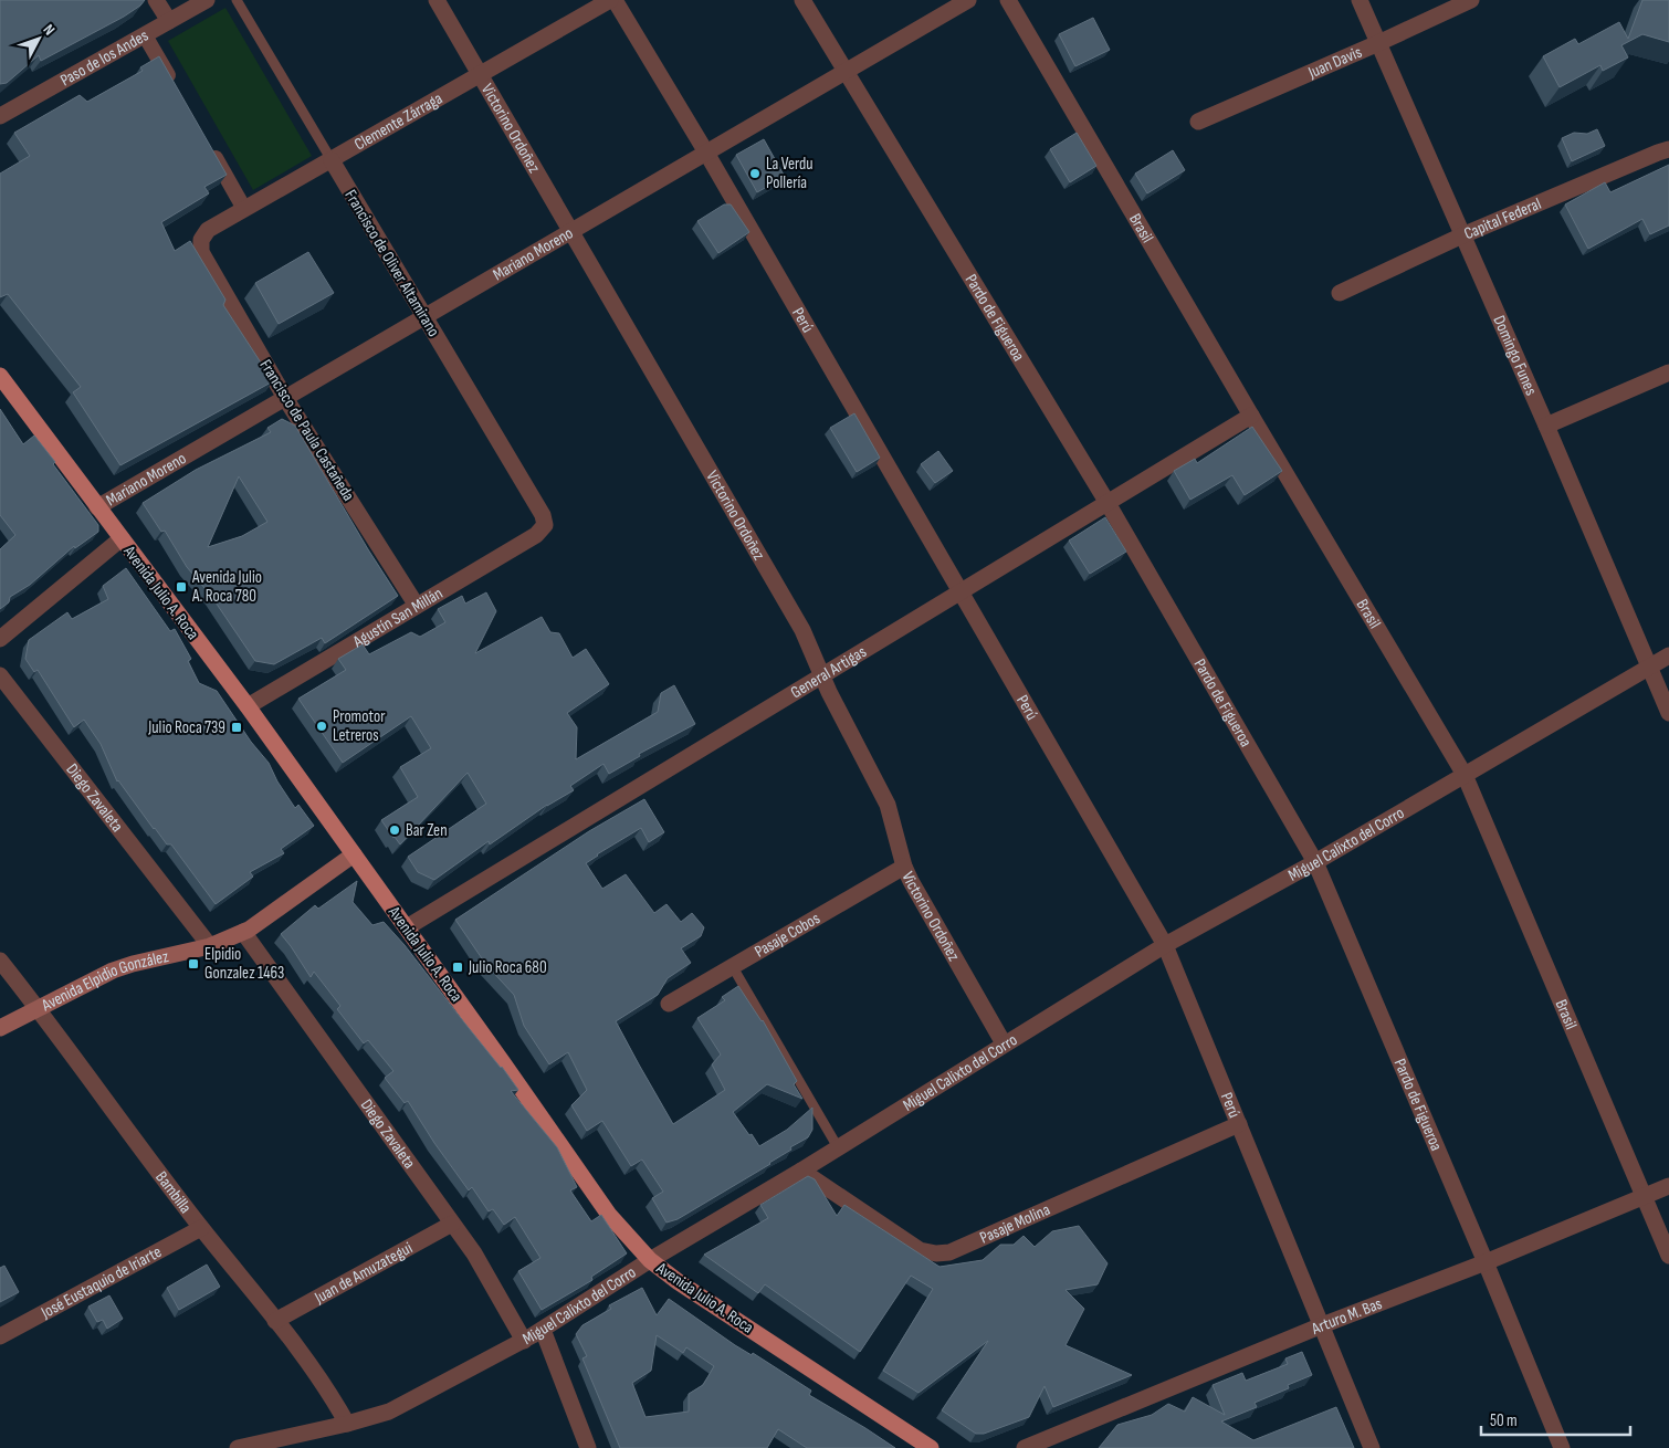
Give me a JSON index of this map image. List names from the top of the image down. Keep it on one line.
{"streets":{"main road":["Avenida Julio A. Roca","Avenida Elpidio González"],"street":["Paso de los Andes","Juan Davis","Clemente Zárraga","Victorino Ordoñez","Capital Federal","Brasil","Mariano Moreno","Francisco de Oliver Altamirano","Pardo de Figueroa","Perú","Domingo Funes","Francisco de Paula Castañeda","Agustín San Millán","General Artigas","Diego Zavaleta","Miguel Calixto del Corro","Pasaje Cobos","Bambilla","Pasaje Molina","Juan de Amuzategui","José Eustaquio de Iriarte","Arturo M. Bas"]},"crossings":[["Juan Davis","Domingo Funes"],["Clemente Zárraga","Victorino Ordoñez"],["Clemente Zárraga","Francisco de Oliver Altamirano"],["Clemente Zárraga","Perú"],["Clemente Zárraga","Francisco de Paula Castañeda"],["Victorino Ordoñez","Mariano Moreno"],["Victorino Ordoñez","General Artigas"],["Victorino Ordoñez","Miguel Calixto del Corro"],["Victorino Ordoñez","Pasaje Cobos"],["Capital Federal","Domingo Funes"],["Brasil","General Artigas"],["Brasil","Miguel Calixto del Corro"],["Brasil","Arturo M. Bas"],["Mariano Moreno","Francisco de Oliver Altamirano"],["Mariano Moreno","Pardo de Figueroa"],["Mariano Moreno","Perú"],["Mariano Moreno","Francisco de Paula Castañeda"],["Mariano Moreno","Avenida Julio A. Roca"],["Francisco de Oliver Altamirano","Agustín San Millán"],["Pardo de Figueroa","General Artigas"],["Pardo de Figueroa","Miguel Calixto del Corro"],["Pardo de Figueroa","Arturo M. Bas"],["Perú","General Artigas"],["Perú","Miguel Calixto del Corro"],["Perú","Pasaje Molina"],["Perú","Arturo M. Bas"],["Domingo Funes","Miguel Calixto del Corro"],["Francisco de Paula Castañeda","Agustín San Millán"],["Avenida Julio A. Roca","Agustín San Millán"],["Avenida Julio A. Roca","General Artigas"],["Avenida Julio A. Roca","Miguel Calixto del Corro"],["Avenida Julio A. Roca","Avenida Elpidio González"],["Diego Zavaleta","Miguel Calixto del Corro"],["Diego Zavaleta","Avenida Elpidio González"],["Diego Zavaleta","Juan de Amuzategui"],["Miguel Calixto del Corro","Bambilla"],["Miguel Calixto del Corro","Pasaje Molina"],["Avenida Elpidio González","Bambilla"],["Bambilla","Juan de Amuzategui"],["Bambilla","José Eustaquio de Iriarte"]],"places":{"other":["La Verdu Pollería","Promotor Letreros","Bar Zen"],"transit":["Avenida Julio A. Roca 780","Julio Roca 739","Elpidio Gonzalez 1463","Julio Roca 680"]},"scale_bar":"50 m","north":"top right"}
